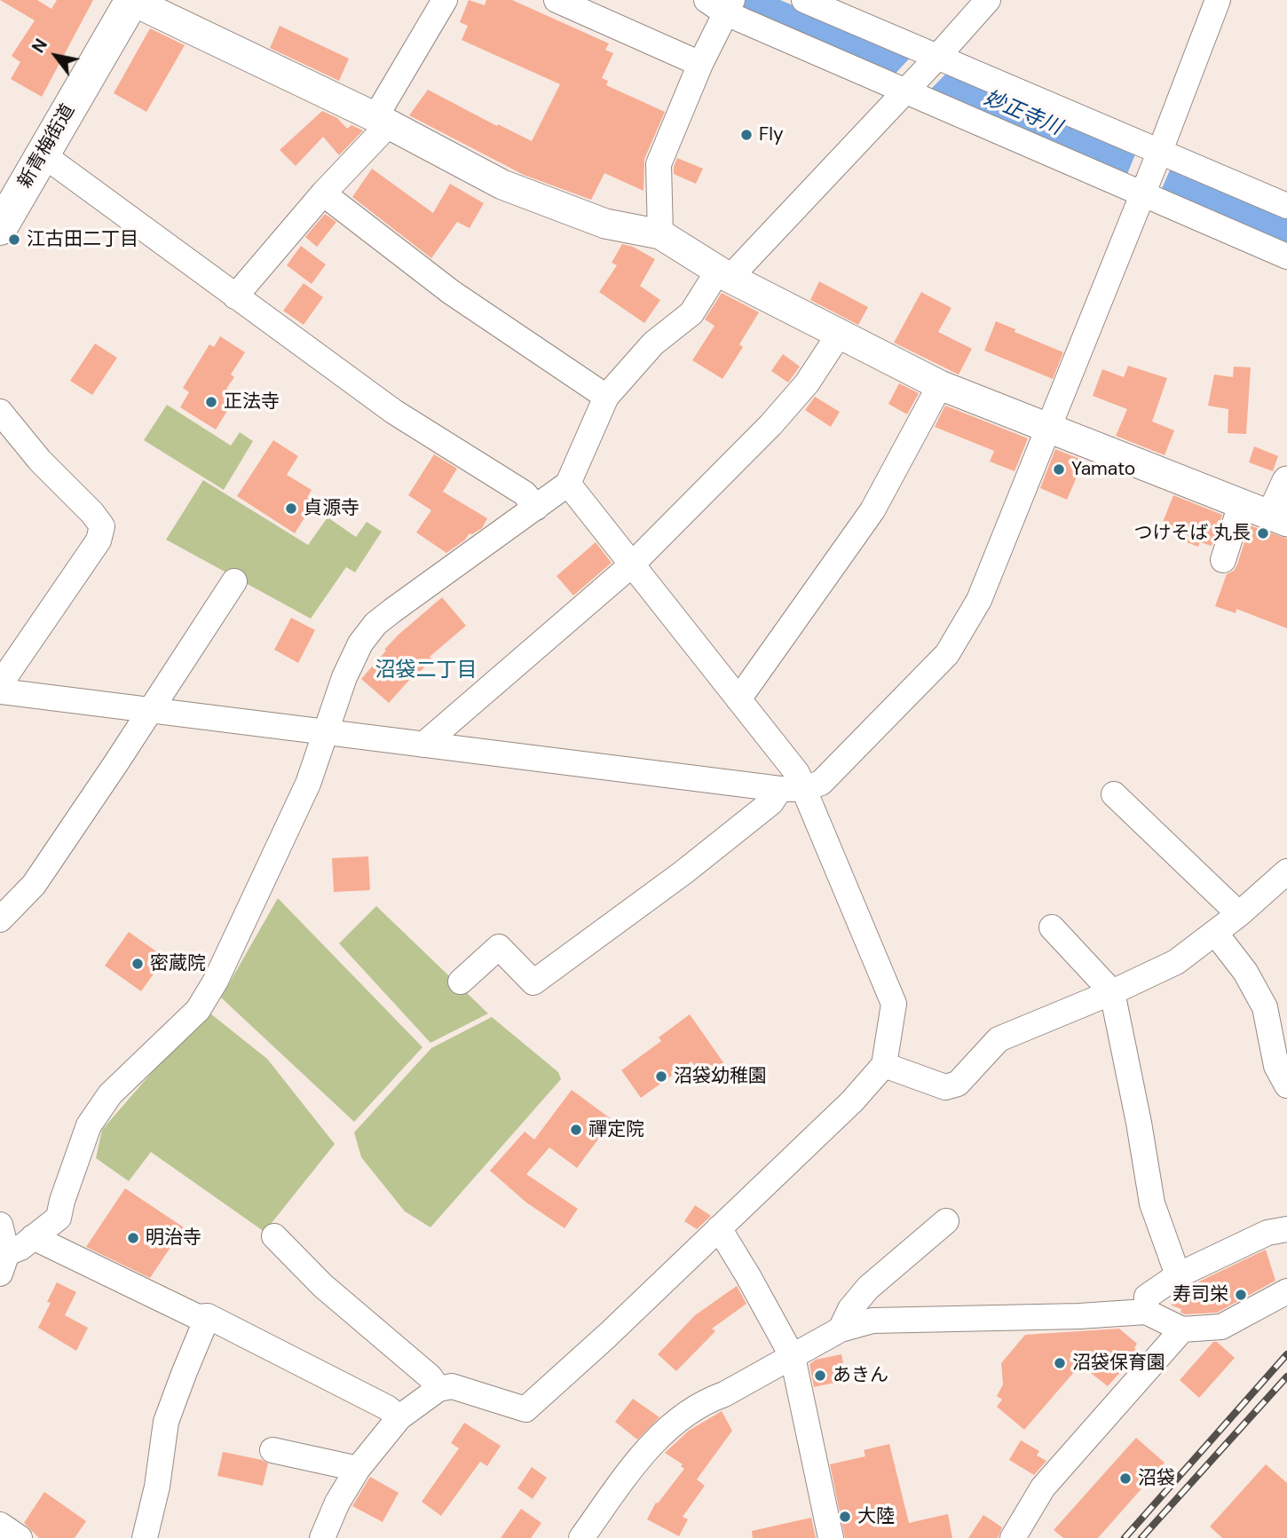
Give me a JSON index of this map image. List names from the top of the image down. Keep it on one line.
{"streets":{"main road":["新青梅街道"]},"districts":["沼袋二丁目"],"water":["妙正寺川"],"places":["Fly","江古田二丁目","正法寺","Yamato","貞源寺","つけそば 丸長","密蔵院","沼袋幼稚園","禪定院","明治寺","寿司栄","沼袋保育園","あきん","沼袋","大陸"],"north":"top left"}
